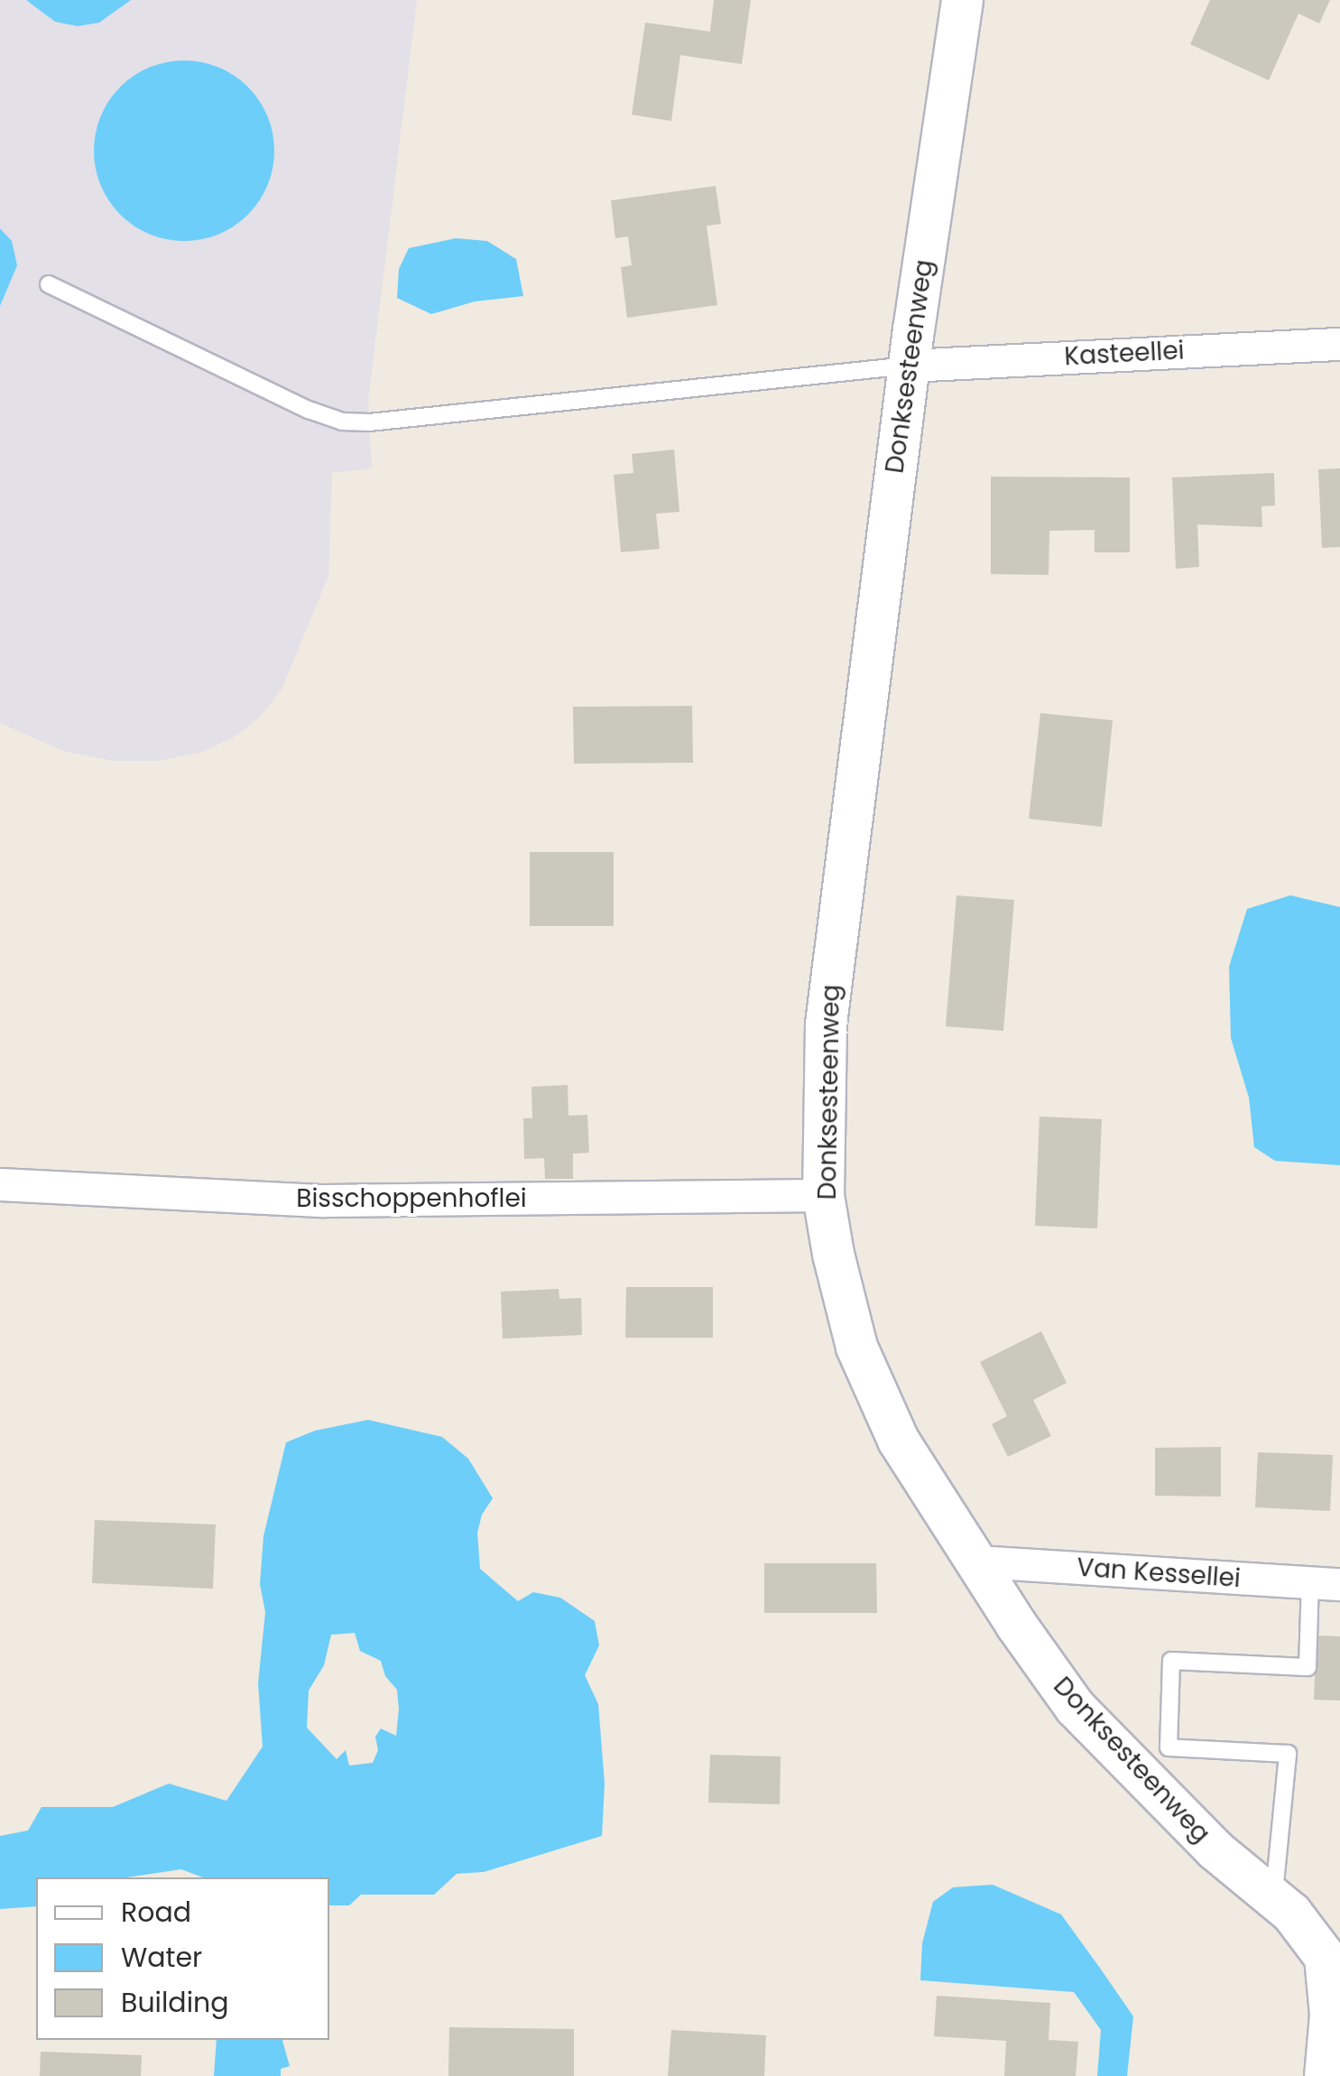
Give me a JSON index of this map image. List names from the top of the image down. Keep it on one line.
{"streets":{"street":["Kasteellei","Donksesteenweg","Bisschoppenhoflei","Van Kessellei"]},"crossings":[["Kasteellei","Donksesteenweg"],["Donksesteenweg","Bisschoppenhoflei"],["Donksesteenweg","Van Kessellei"]],"legend":["Road","Water","Building"]}
